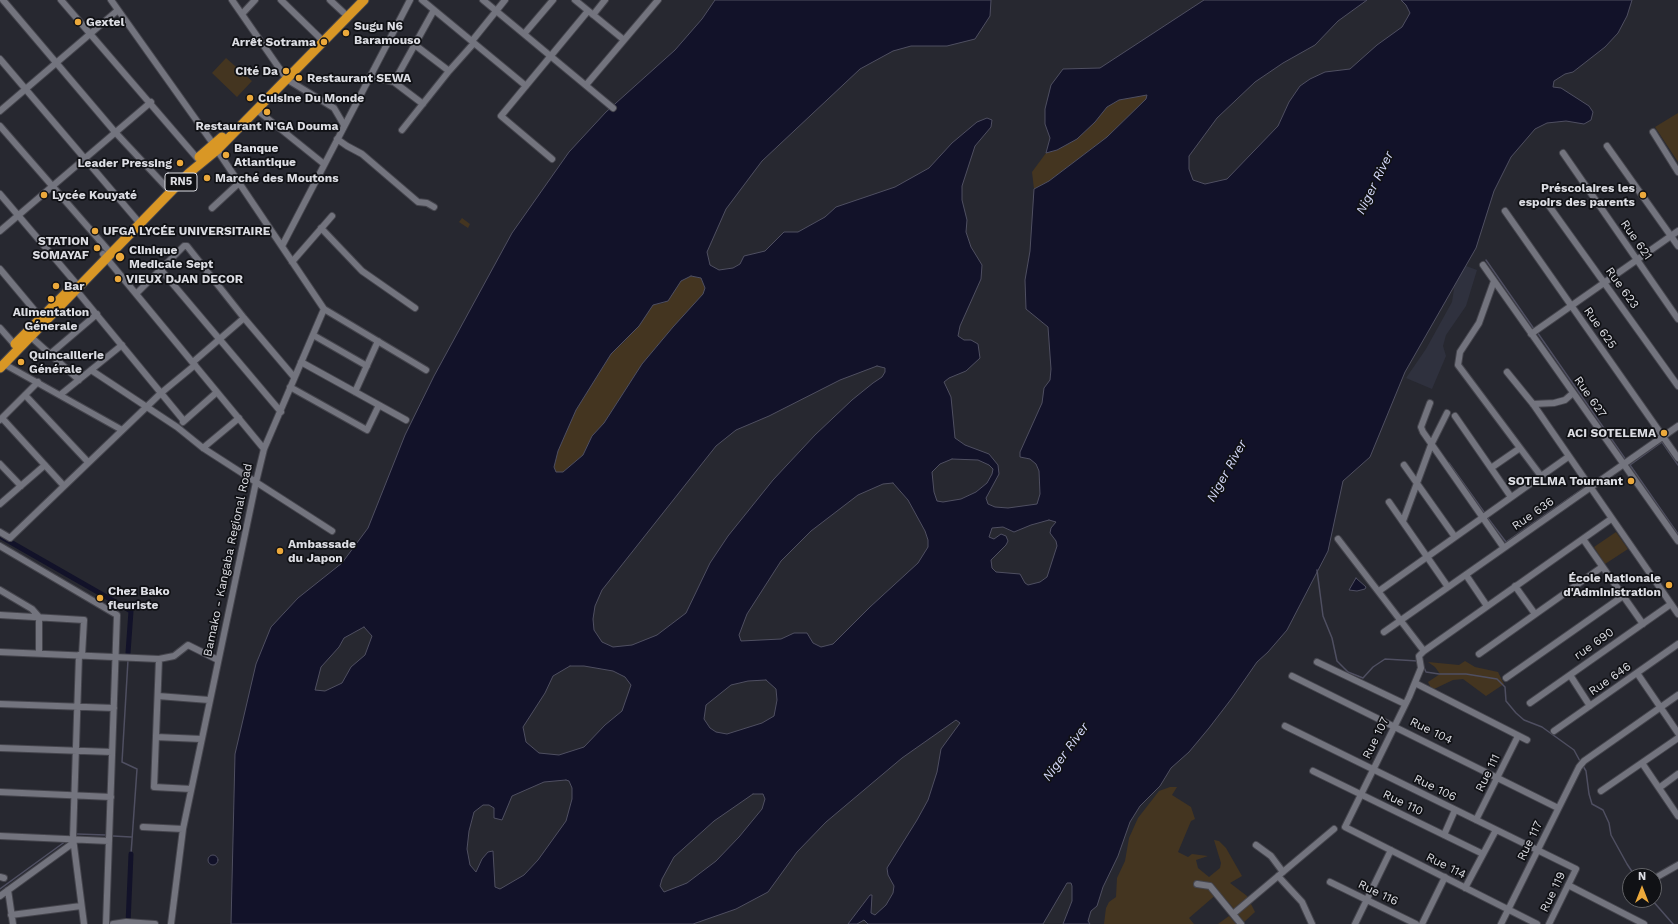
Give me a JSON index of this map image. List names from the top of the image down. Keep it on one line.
{"streets":{"highway":["RN5"],"street":["Rue 621","Rue 623","Rue 625","Rue 627","Rue 636","Bamako - Kangaba Regional Road","rue 690","Rue 646","Rue 104","Rue 107","Rue 111","Rue 106","Rue 110","Rue 117","Rue 114","Rue 119","Rue 116"]},"crossings":[["RN5","Bamako - Kangaba Regional Road"],["Rue 625","Rue 636"],["Rue 627","Rue 636"],["Rue 104","Rue 107"],["Rue 104","Rue 111"],["Rue 104","Rue 117"],["Rue 107","Rue 106"],["Rue 107","Rue 110"],["Rue 107","Rue 114"],["Rue 111","Rue 106"],["Rue 106","Rue 117"],["Rue 106","Rue 119"],["Rue 117","Rue 114"]],"water":["Niger River"],"places":["Gextel","Sugu N6 Baramouso","Arrêt Sotrama","Cité Da","Restaurant SEWA","Cuisine Du Monde","Restaurant N'GA Douma","Banque Atlantique","Leader Pressing","Marché des Moutons","Lycée Kouyaté","Préscolaires les espoirs des parents","UFGA LYCÉE UNIVERSITAIRE","STATION SOMAYAF","Clinique Medicale Sept","VIEUX DJAN DECOR","Bar","Alimentation Génerale","Quincaillerie Générale","ACI SOTELEMA","SOTELMA Tournant","Ambassade du Japon","École Nationale d'Administration","Chez Bako fleuriste"],"north":"top"}
